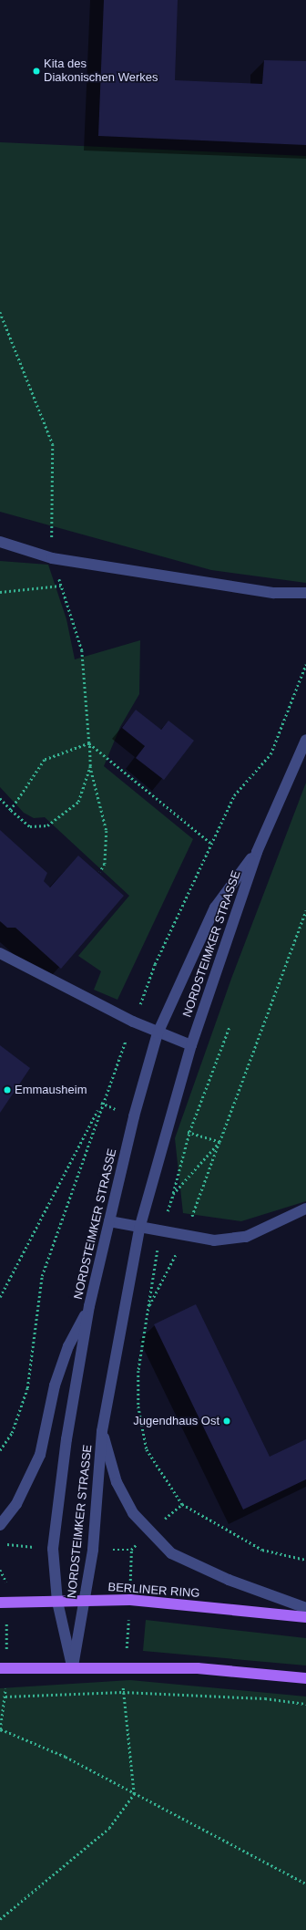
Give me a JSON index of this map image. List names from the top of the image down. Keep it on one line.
{"streets":{"main road":["BERLINER RING"],"street":["NORDSTEIMKER STRASSE"]},"crossings":[["NORDSTEIMKER STRASSE","BERLINER RING"]],"places":["Kita des Diakonischen Werkes","Emmausheim","Jugendhaus Ost"]}
